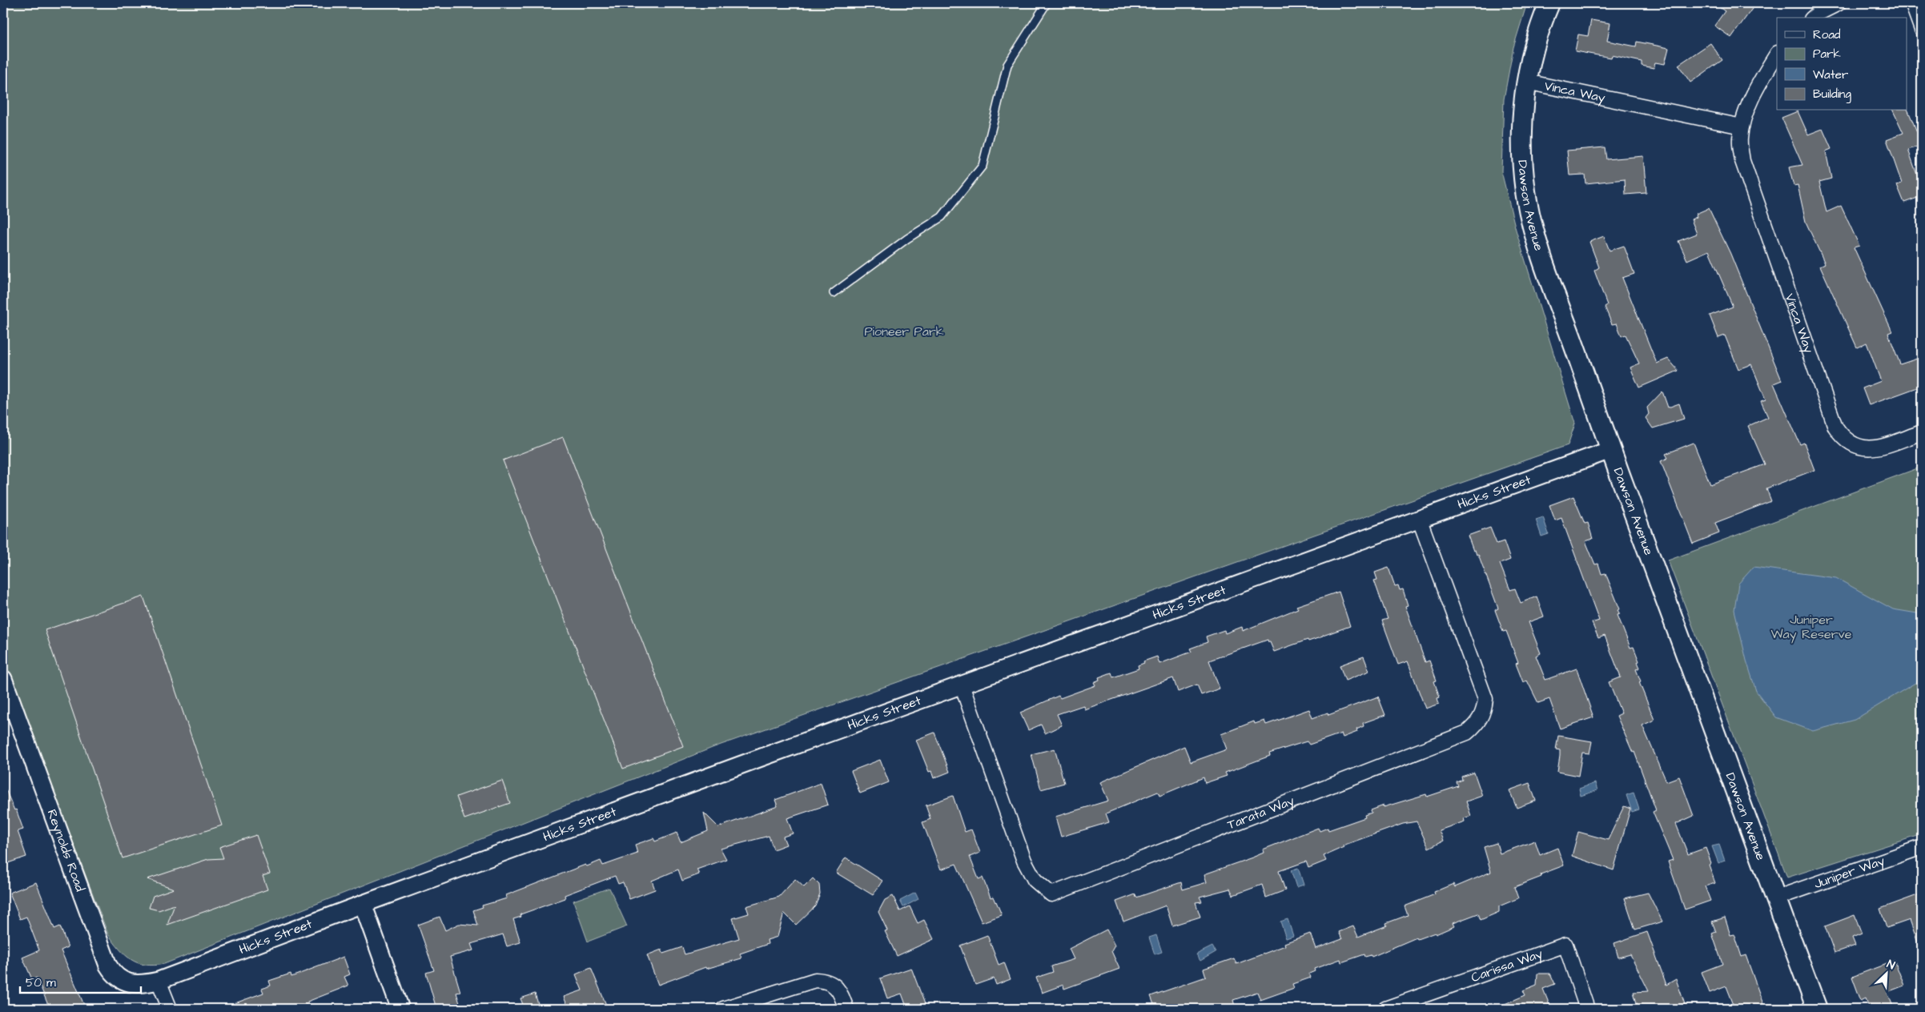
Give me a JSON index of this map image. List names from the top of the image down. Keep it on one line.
{"streets":{"main road":["Dawson Avenue"],"street":["Vinca Way","Hicks Street","Tarata Way","Reynolds Road","Juniper Way","Carissa Way"]},"crossings":[["Vinca Way","Dawson Avenue"],["Dawson Avenue","Hicks Street"],["Dawson Avenue","Juniper Way"],["Hicks Street","Tarata Way"],["Hicks Street","Reynolds Road"]],"parks":["Pioneer Park","Juniper Way Reserve"],"legend":["Road","Park","Water","Building"],"scale_bar":"50 m","north":"top right"}
